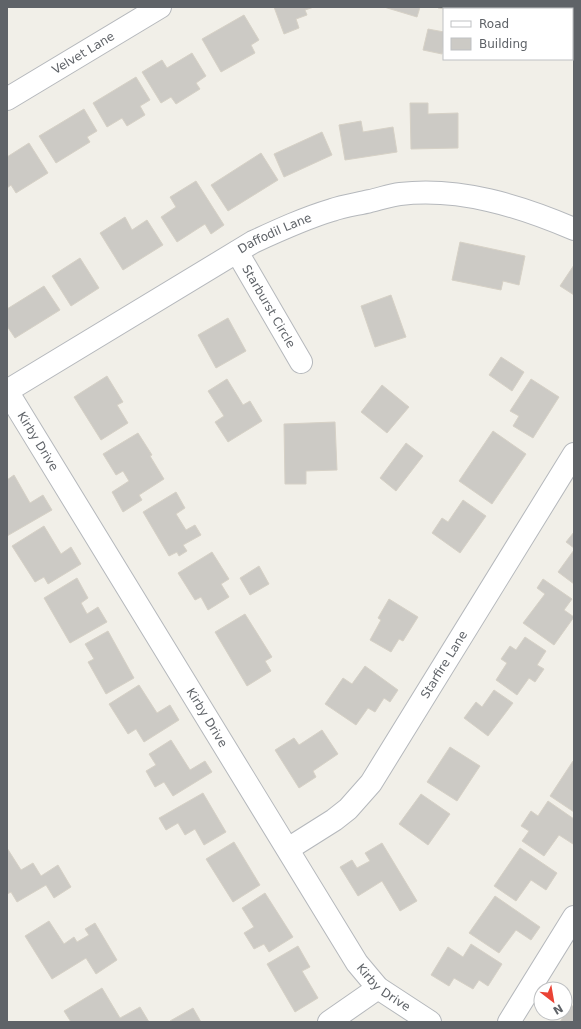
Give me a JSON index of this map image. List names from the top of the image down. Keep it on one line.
{"streets":{"street":["Velvet Lane","Daffodil Lane","Starburst Circle","Kirby Drive","Starfire Lane"]},"crossings":[["Daffodil Lane","Starburst Circle"],["Daffodil Lane","Kirby Drive"],["Kirby Drive","Starfire Lane"]],"legend":["Road","Building"],"north":"bottom right"}
